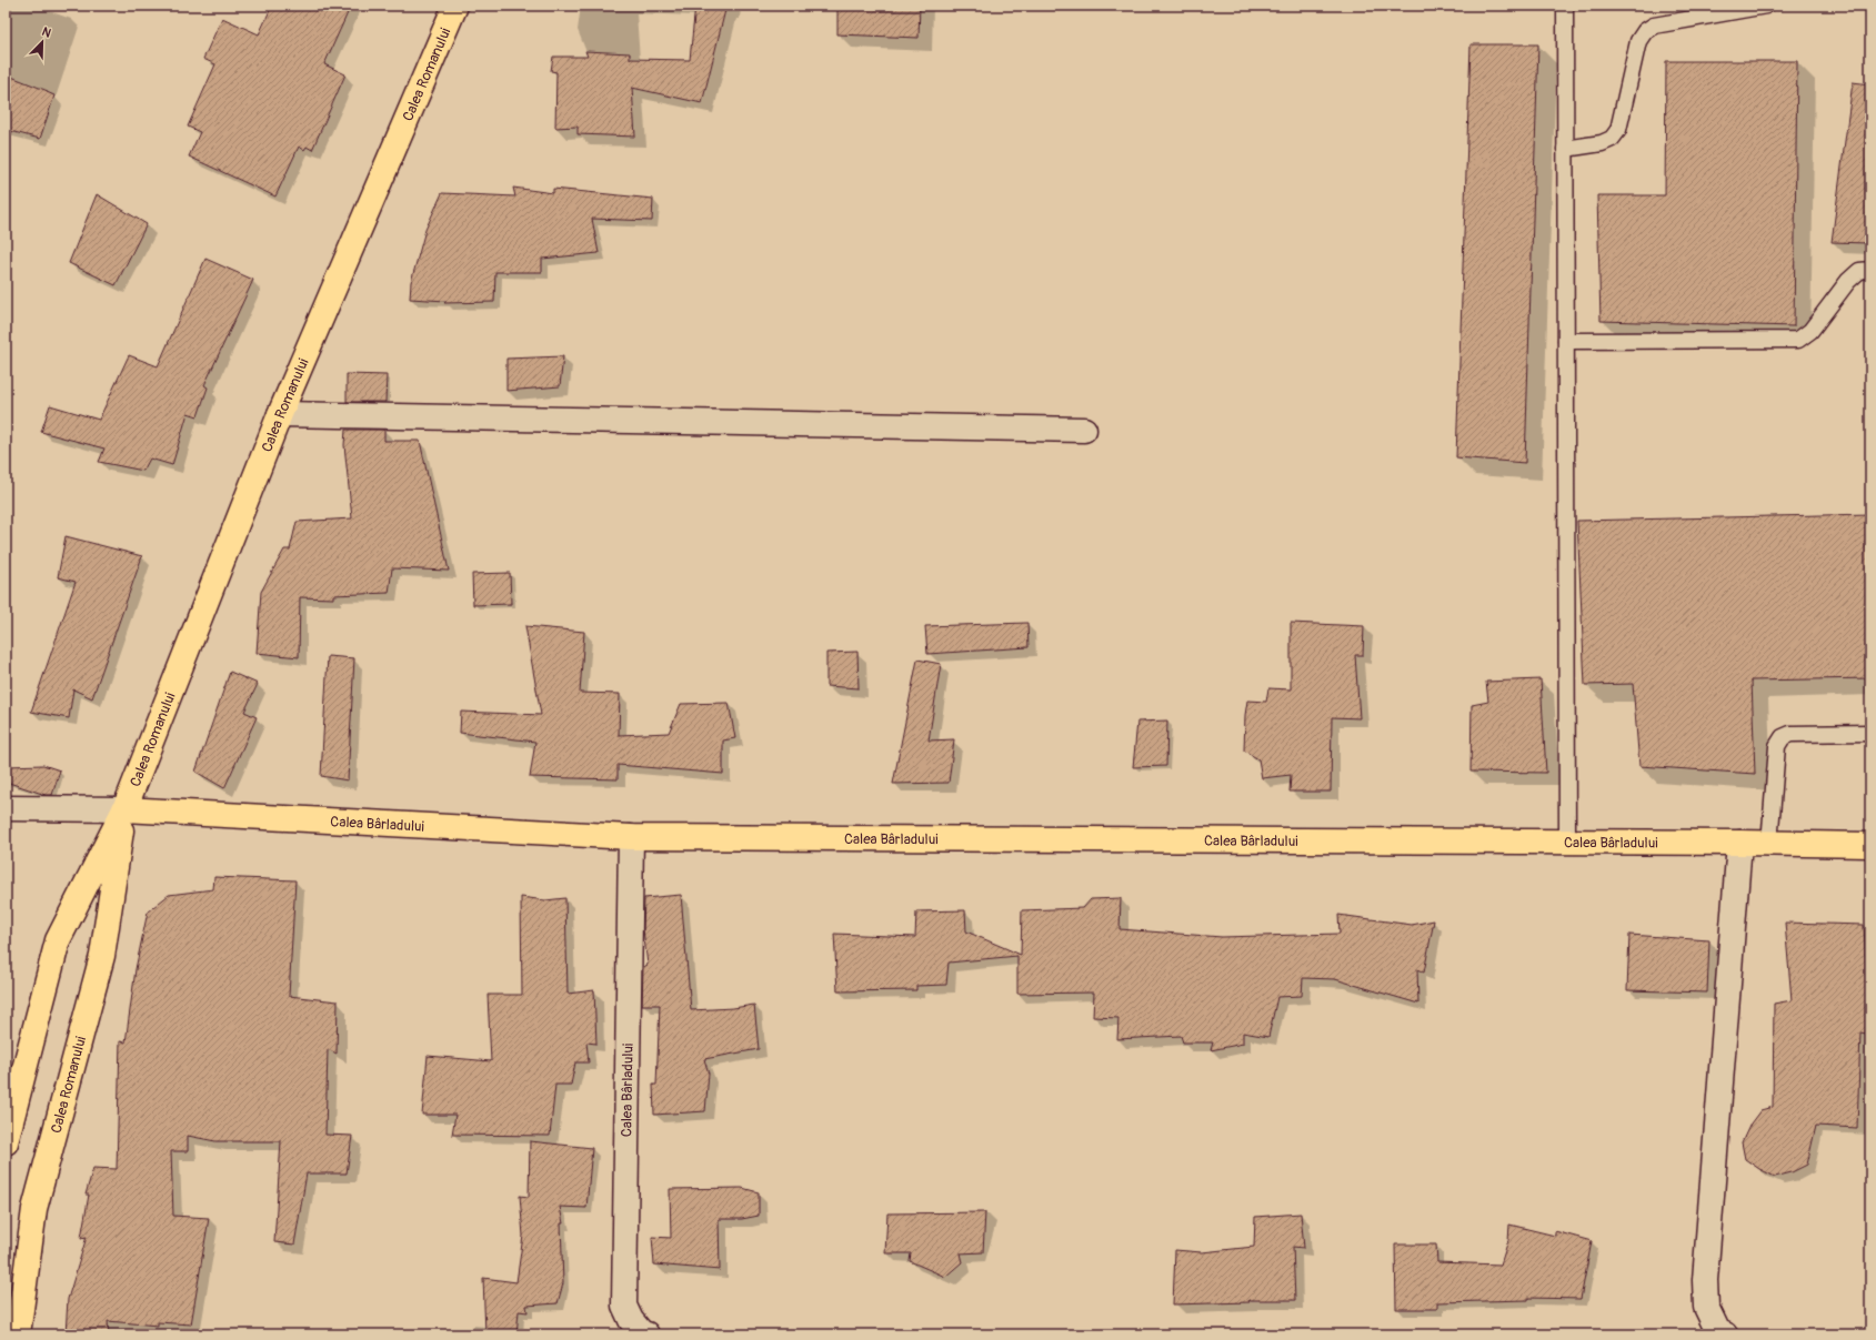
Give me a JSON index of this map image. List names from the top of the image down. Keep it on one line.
{"streets":{"main road":["Calea Romanului","Calea Bârladului"]},"crossings":[["Calea Romanului","Calea Bârladului"]],"north":"top right"}
